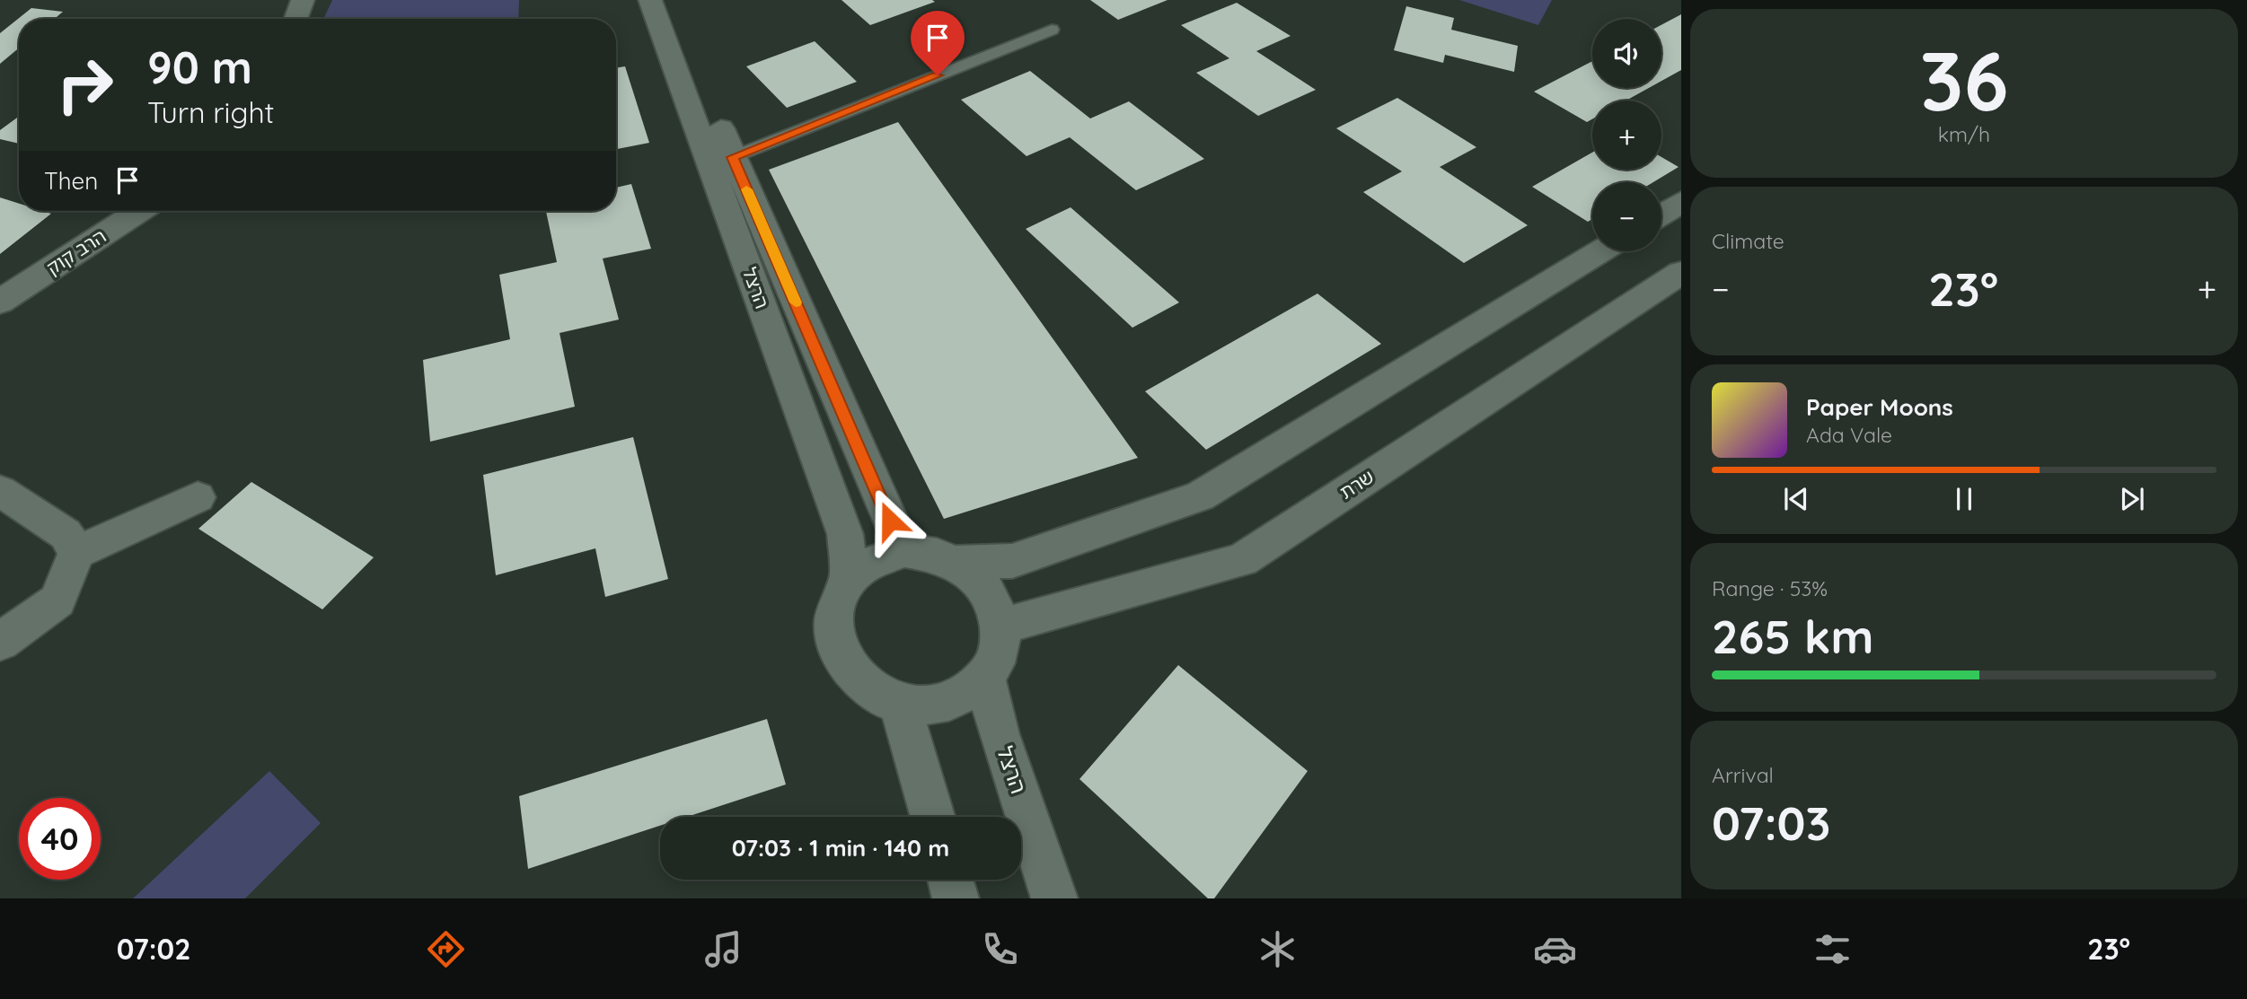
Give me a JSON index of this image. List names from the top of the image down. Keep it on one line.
{"streets":{"street":["הרב קוק","הרצל","שרת"]},"crossings":[["הרצל","שרת"]],"page":{"tile":[["36","km/h"],"Climate",["Range · 53%","265 km"],["Arrival","07:03"]],"map_buttons":["+","−"],"turn":["90 m","Turn right"],"then":"Then","heat":["−","23°","+"],"song":["Paper Moons","Ada Vale"],"limit":"40","trip":"07:03 · 1 min · 140 m","tabs":["07:02","23°"]}}
